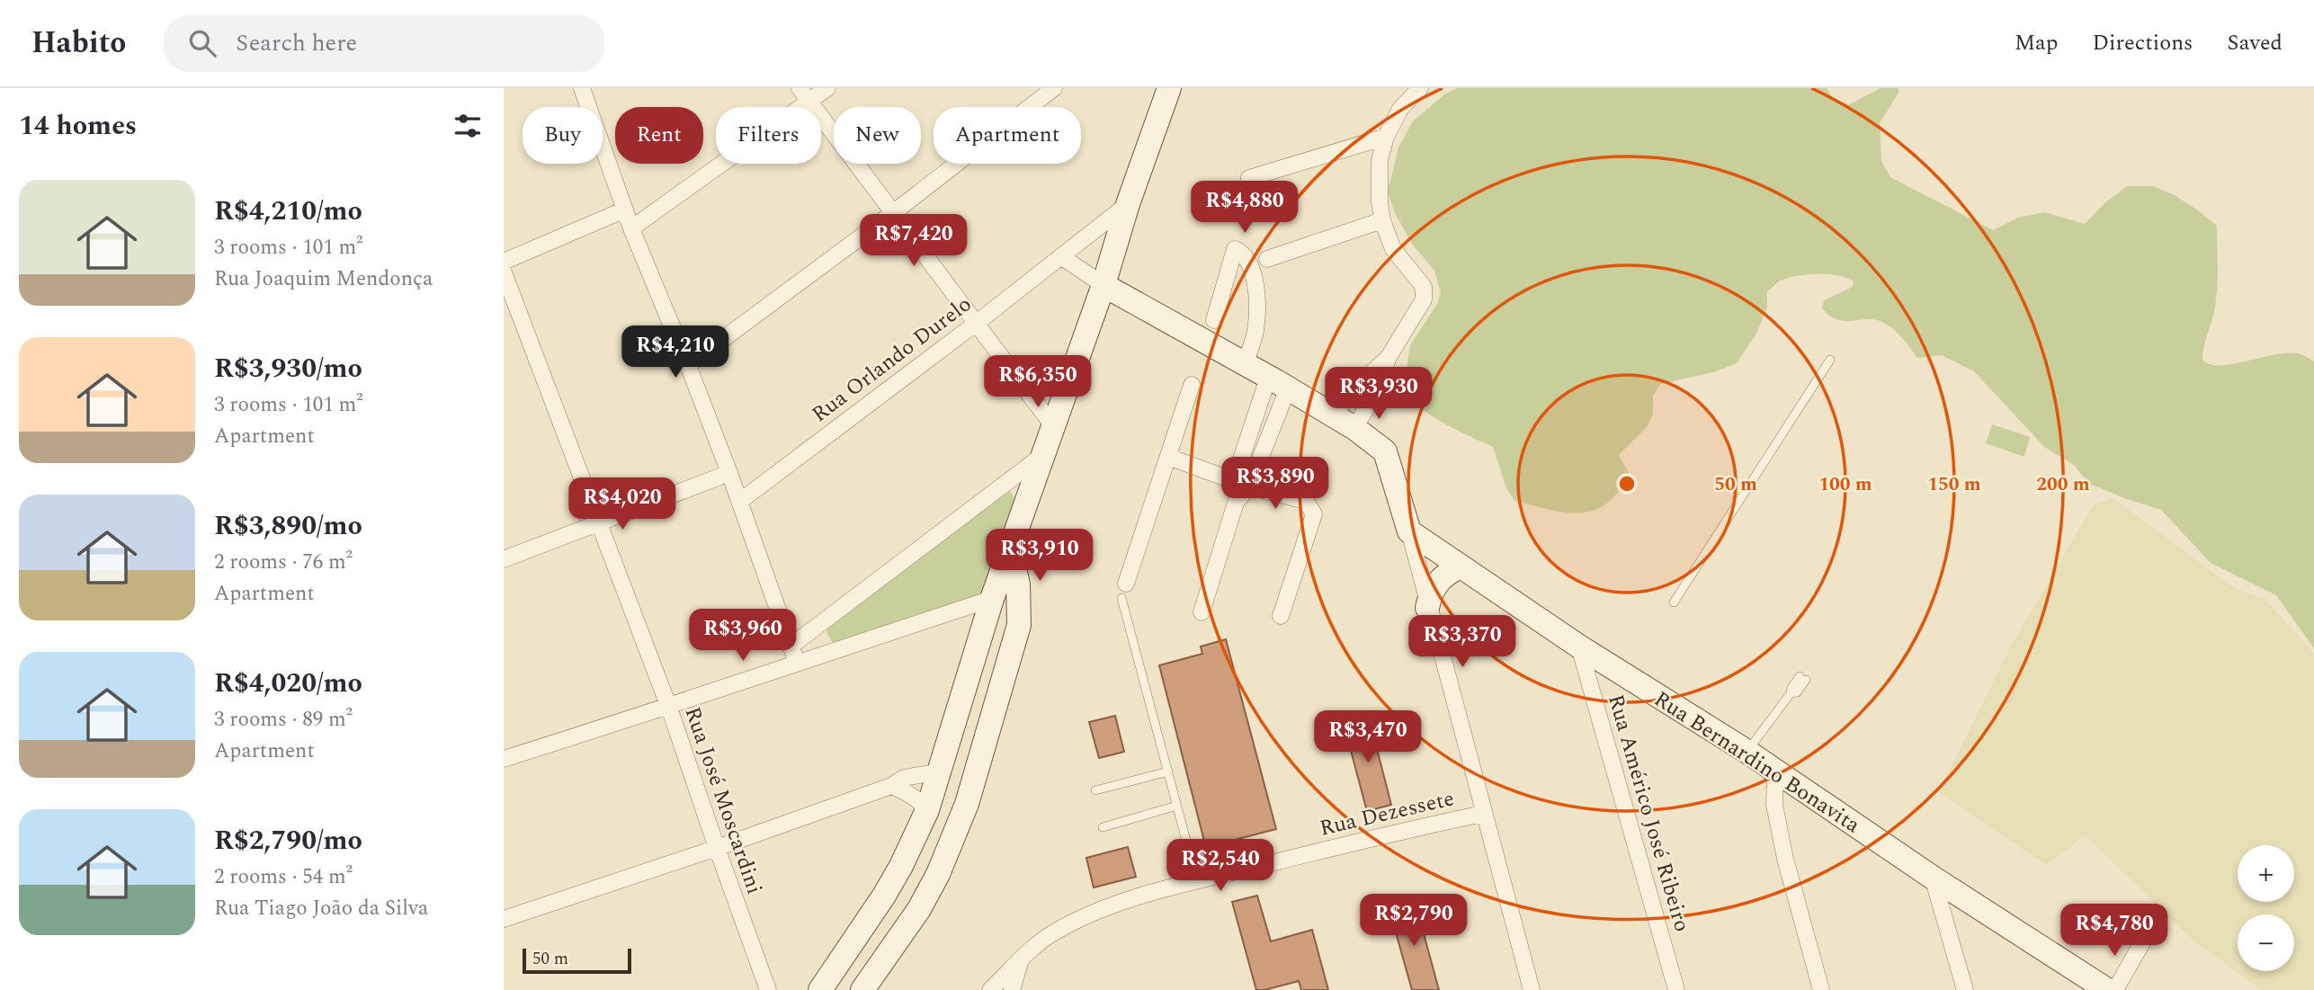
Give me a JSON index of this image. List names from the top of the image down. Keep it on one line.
{"streets":{"street":["Rua Orlando Durelo","Rua Bernardino Bonavita","Rua José Moscardini","Rua Dezessete","Rua Américo José Ribeiro"]},"crossings":[["Rua Bernardino Bonavita","Rua Américo José Ribeiro"]],"scale_bar":"50 m","page":{"header":"Habito","search":"Search here","nav":["Map","Directions","Saved"],"heading":"14 homes","chip":["Buy","Rent","Filters","New","Apartment"],"list":[{"name":"R$4,210/mo","note":"3 rooms · 101 m² · Rua Joaquim Mendonça"},{"name":"R$3,930/mo","note":"3 rooms · 101 m² · Apartment"},{"name":"R$3,890/mo","note":"2 rooms · 76 m² · Apartment"},{"name":"R$4,020/mo","note":"3 rooms · 89 m² · Apartment"},{"name":"R$2,790/mo","note":"2 rooms · 54 m² · Rua Tiago João da Silva"}],"price":["R$4,880","R$7,420","R$4,210","R$6,350","R$3,930","R$3,890","R$4,020","R$3,910","R$3,960","R$3,370","R$3,470","R$2,540","R$2,790","R$4,780"],"map_buttons":["+","−"],"scale":"50 m"},"rings":["50 m","100 m","150 m","200 m"]}
